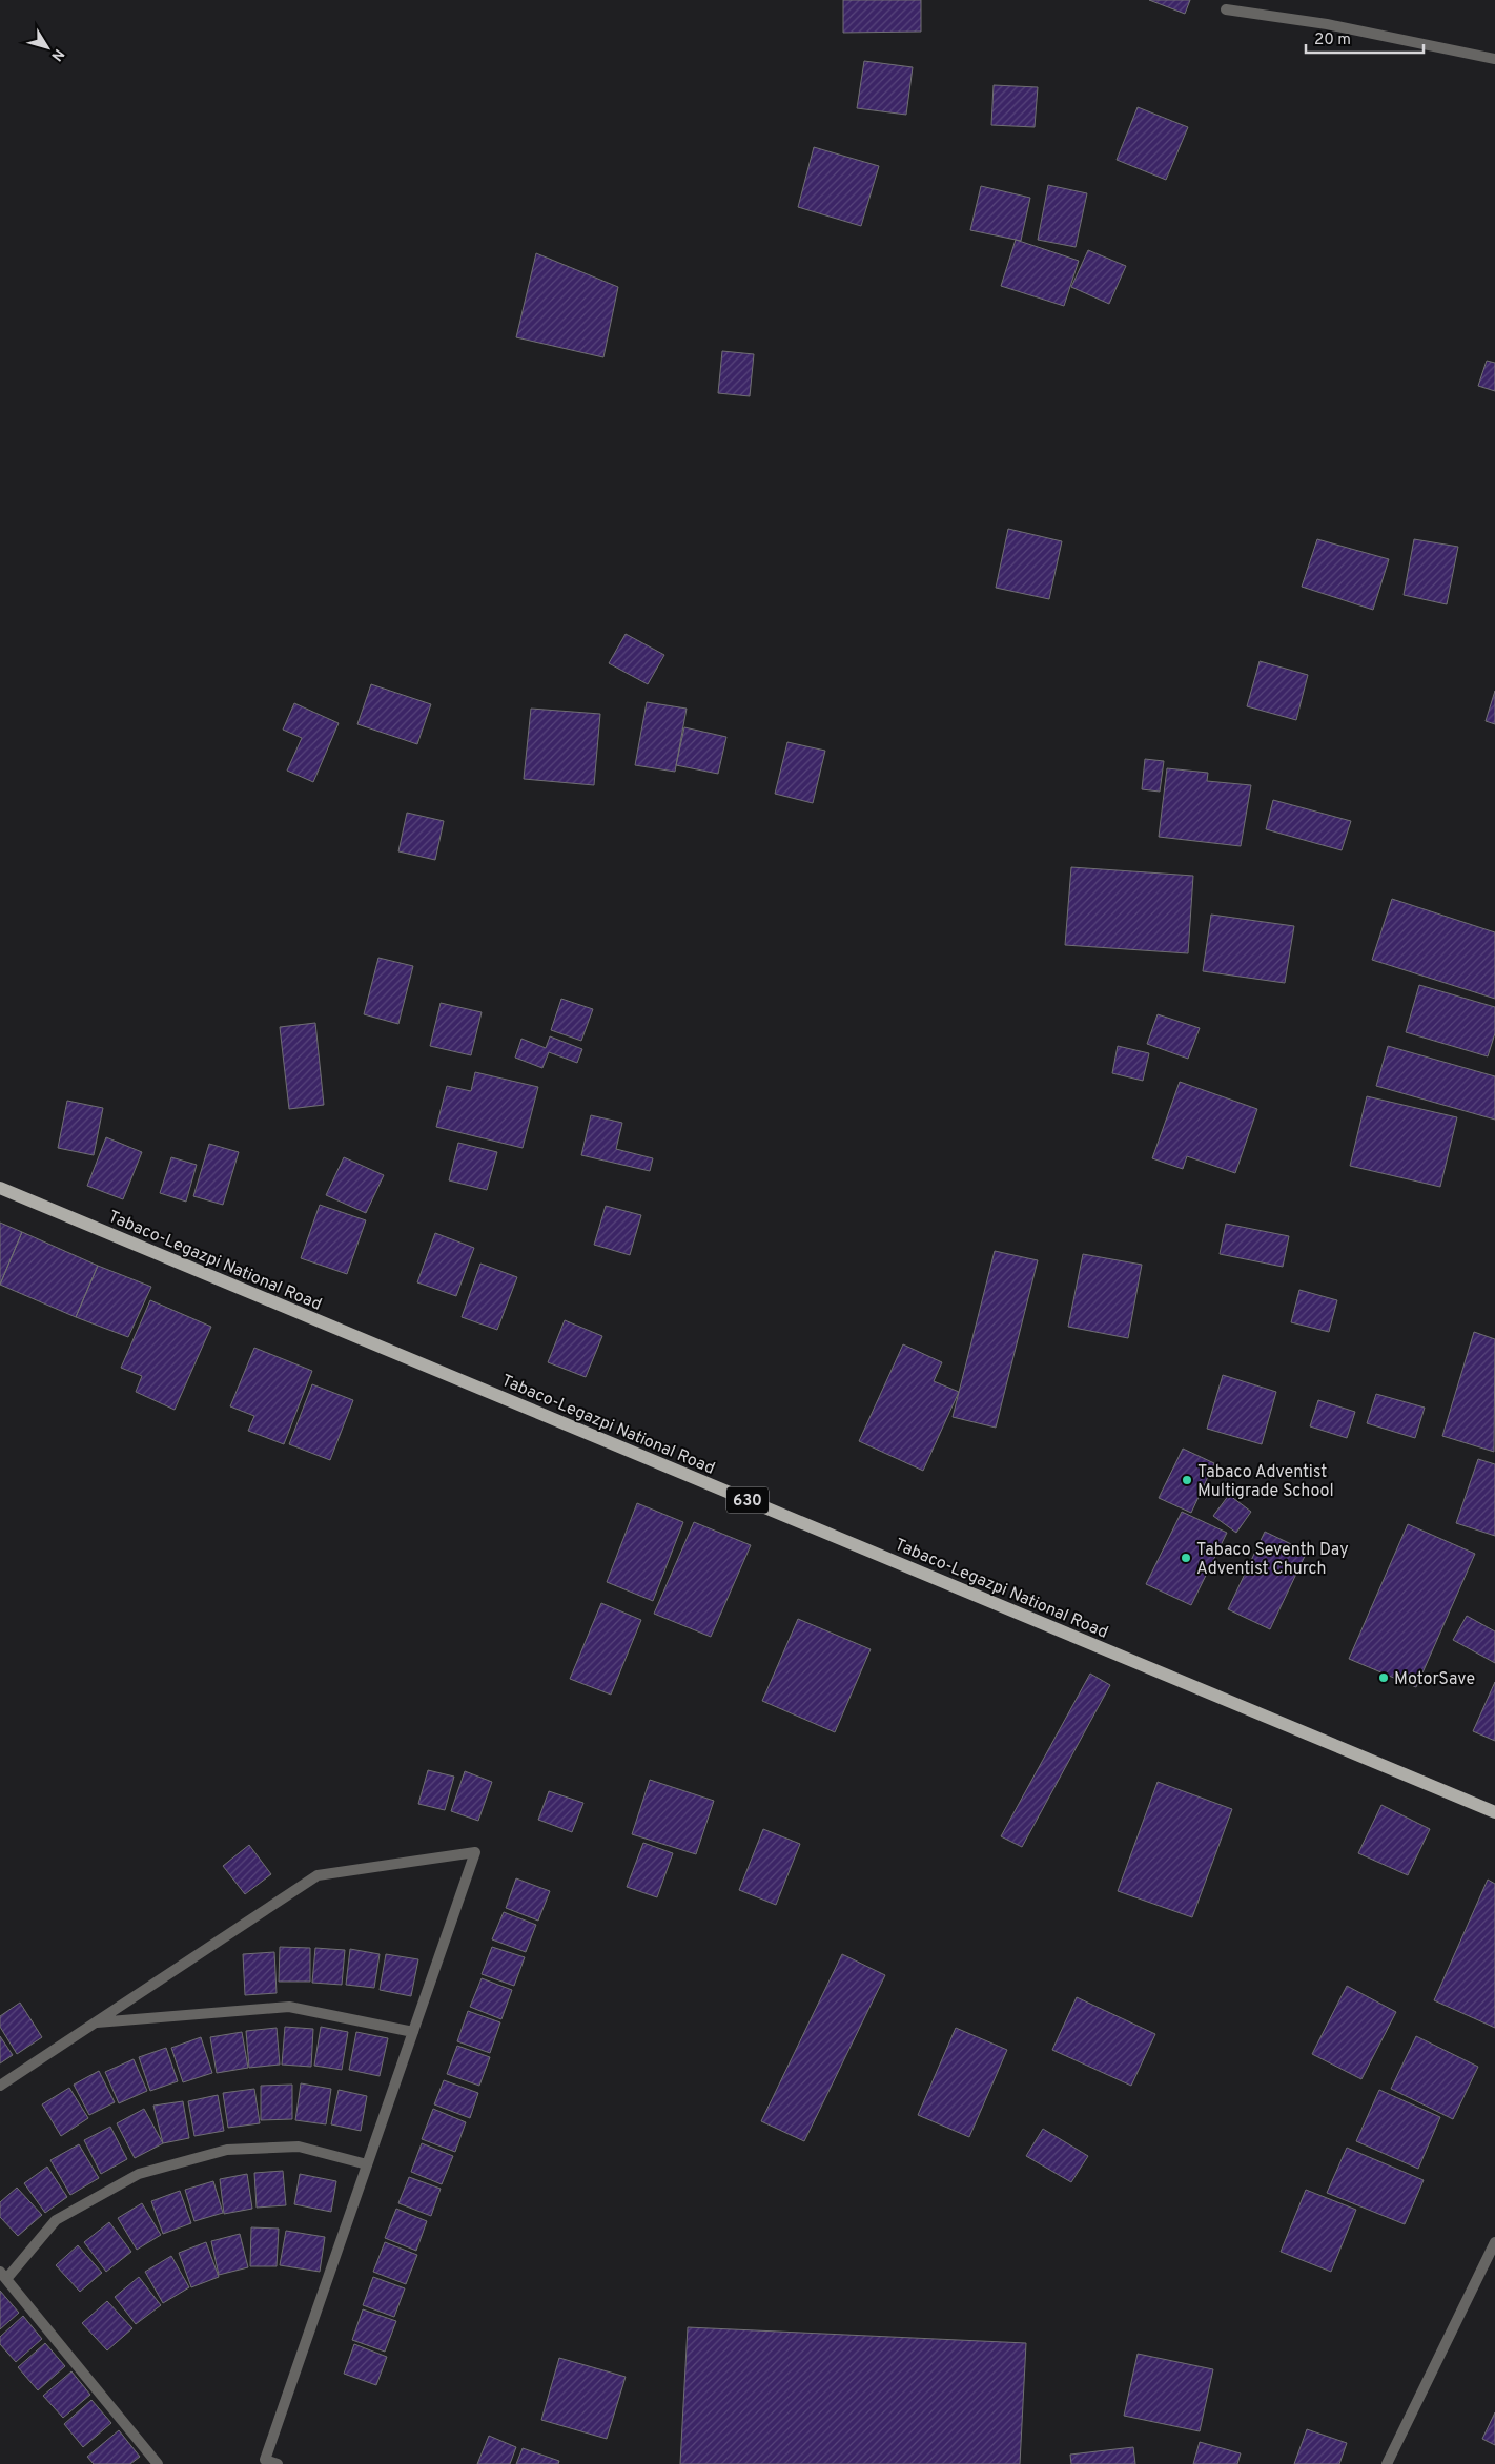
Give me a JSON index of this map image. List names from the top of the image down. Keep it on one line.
{"streets":{"main road":["Tabaco-Legazpi National Road","630"]},"places":["Tabaco Adventist Multigrade School","Tabaco Seventh Day Adventist Church","MotorSave"],"scale_bar":"20 m","north":"bottom right"}
